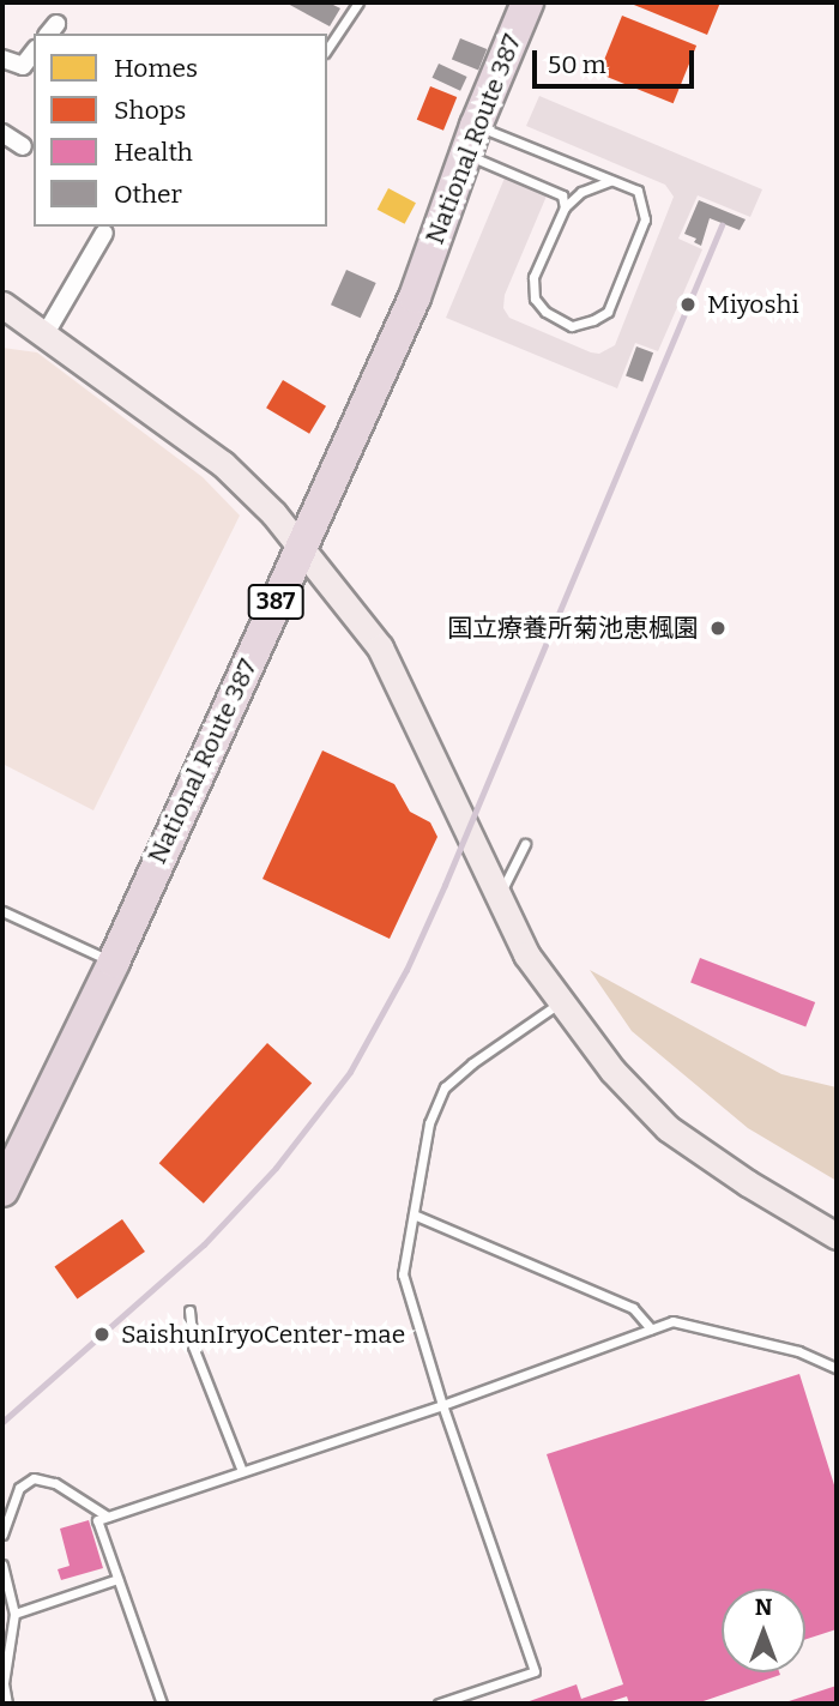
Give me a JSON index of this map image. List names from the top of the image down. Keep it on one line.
{"streets":{"highway":["National Route 387","387"]},"places":["Miyoshi","国立療養所菊池恵楓園","SaishunIryoCenter-mae"],"legend":["Homes","Shops","Health","Other"],"scale_bar":"50 m","north":"top"}
